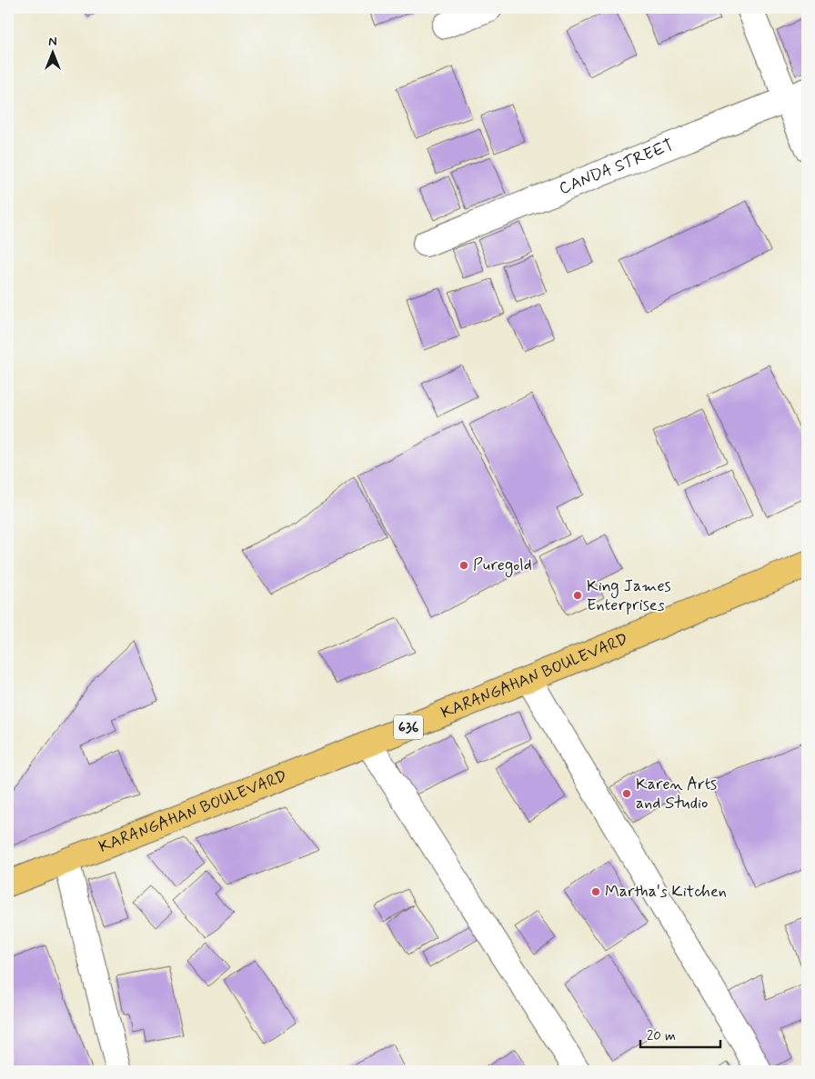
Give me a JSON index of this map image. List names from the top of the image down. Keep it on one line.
{"streets":{"main road":["KARANGAHAN BOULEVARD","636"],"street":["CANDA STREET"]},"places":["Puregold","King James Enterprises","Karen Arts and Studio","Martha's Kitchen"],"scale_bar":"20 m","north":"top"}
